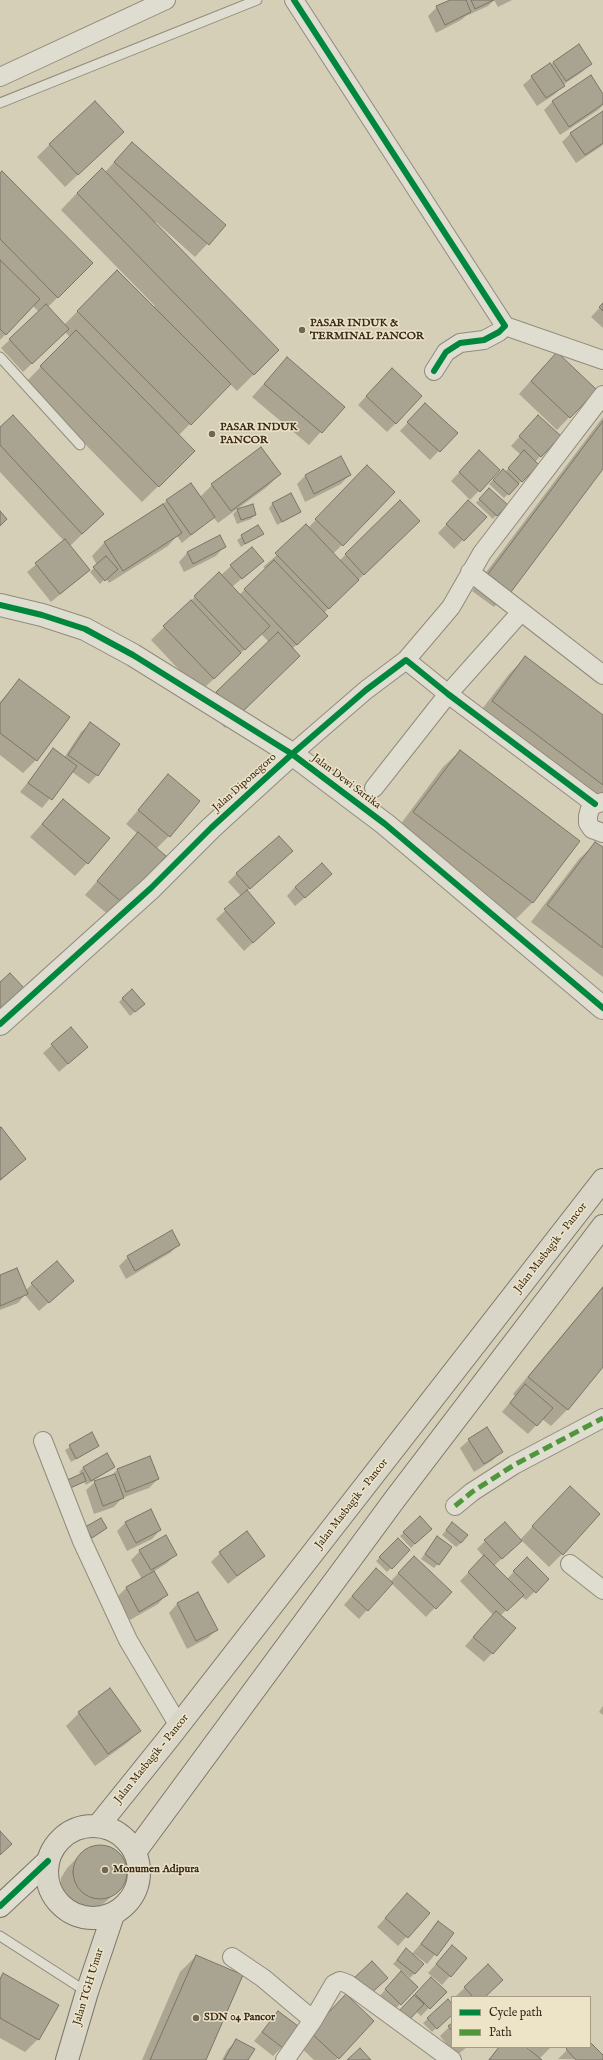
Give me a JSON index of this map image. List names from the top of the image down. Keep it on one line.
{"streets":{"main road":["Jalan Masbagik - Pancor","Jalan TGH Umar"],"street":["Jalan Dewi Sartika","Jalan Diponegoro"]},"crossings":[["Jalan Dewi Sartika","Jalan Diponegoro"],["Jalan Masbagik - Pancor","Jalan TGH Umar"]],"places":["PASAR INDUK & TERMINAL PANCOR","PASAR INDUK PANCOR","Monumen Adipura","SDN 04 Pancor"],"legend":["Cycle path","Path"]}
